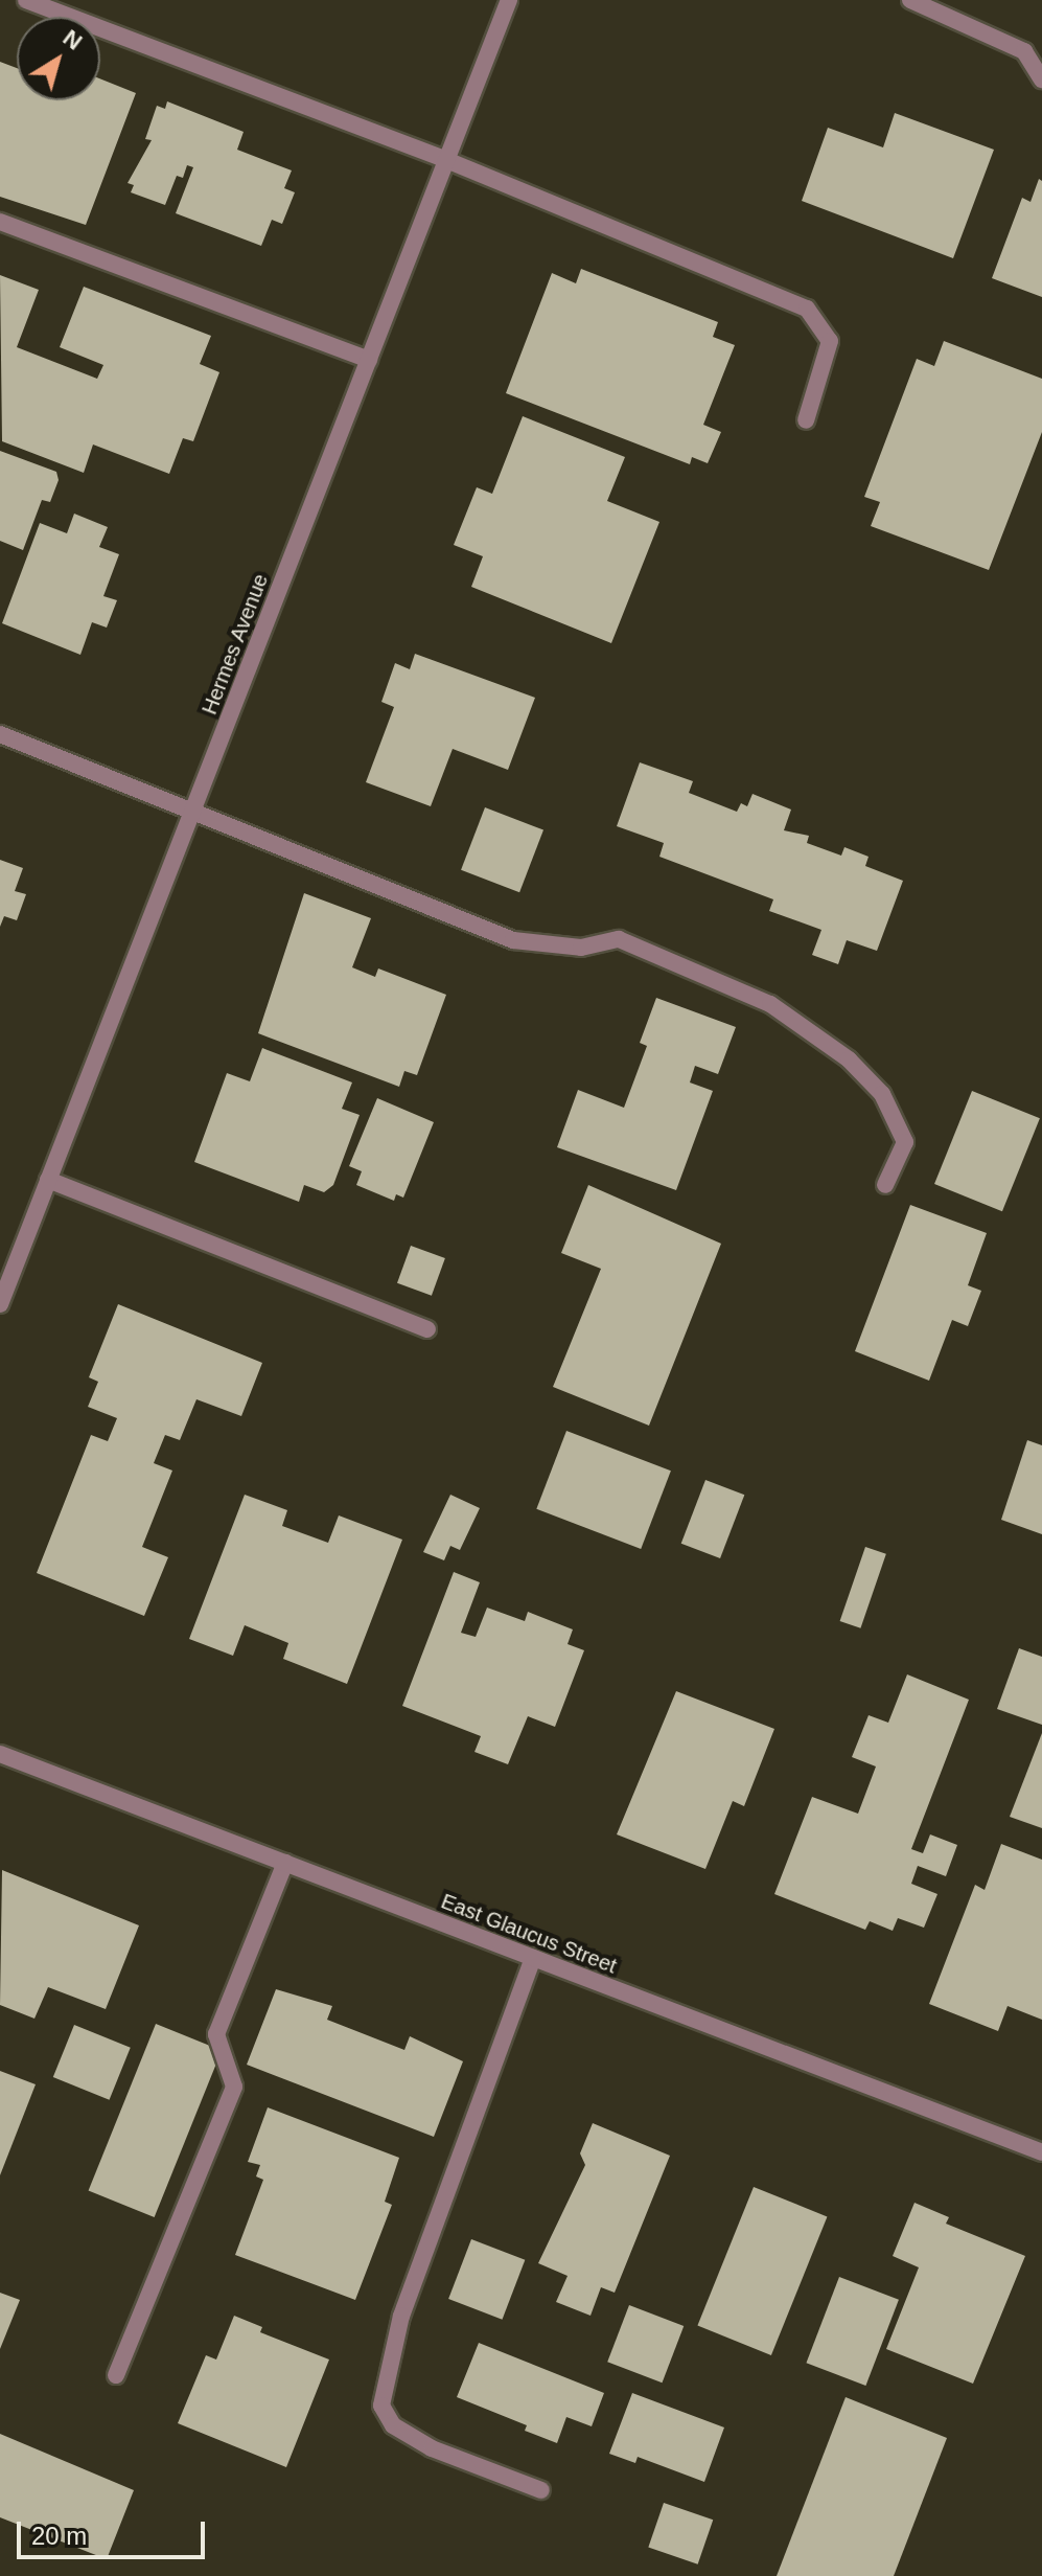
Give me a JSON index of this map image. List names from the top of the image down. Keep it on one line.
{"streets":{"street":["Hermes Avenue","East Glaucus Street"]},"scale_bar":"20 m","north":"top right"}
